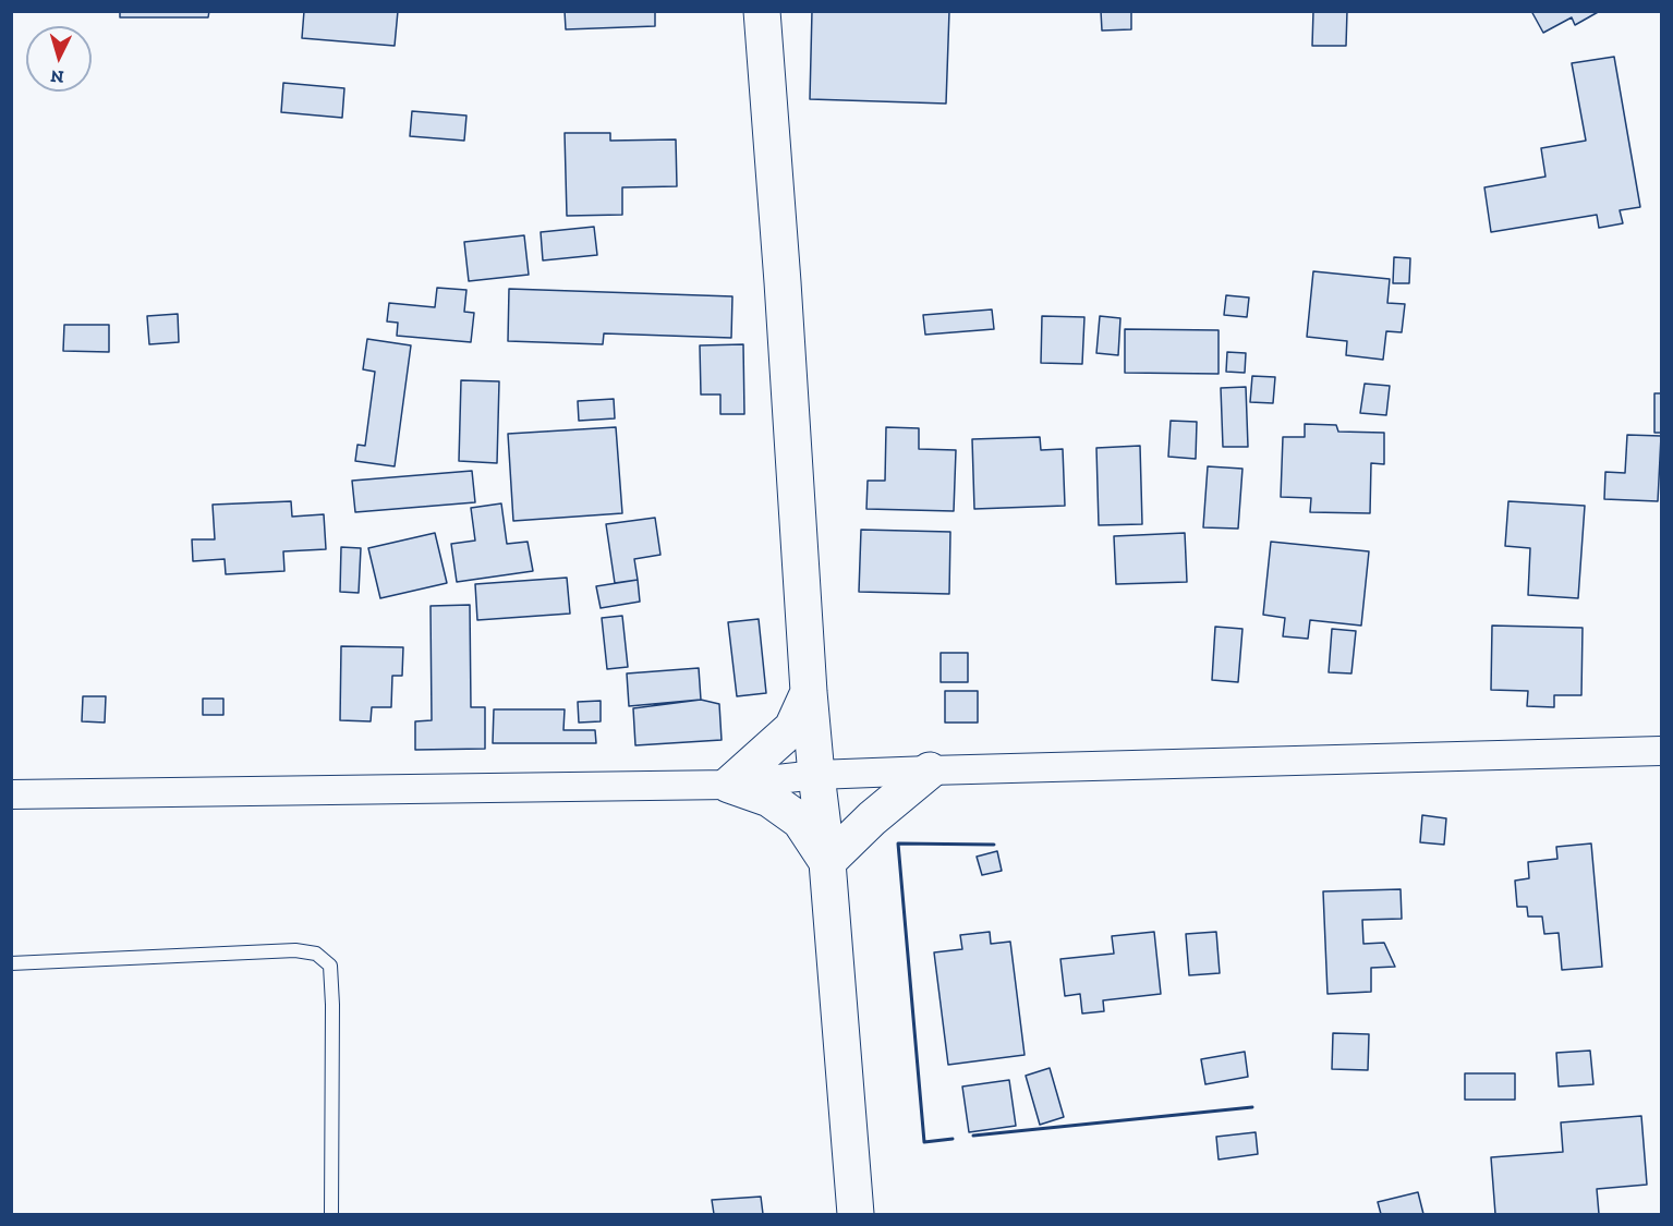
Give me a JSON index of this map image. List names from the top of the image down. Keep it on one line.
{"north":"bottom"}
